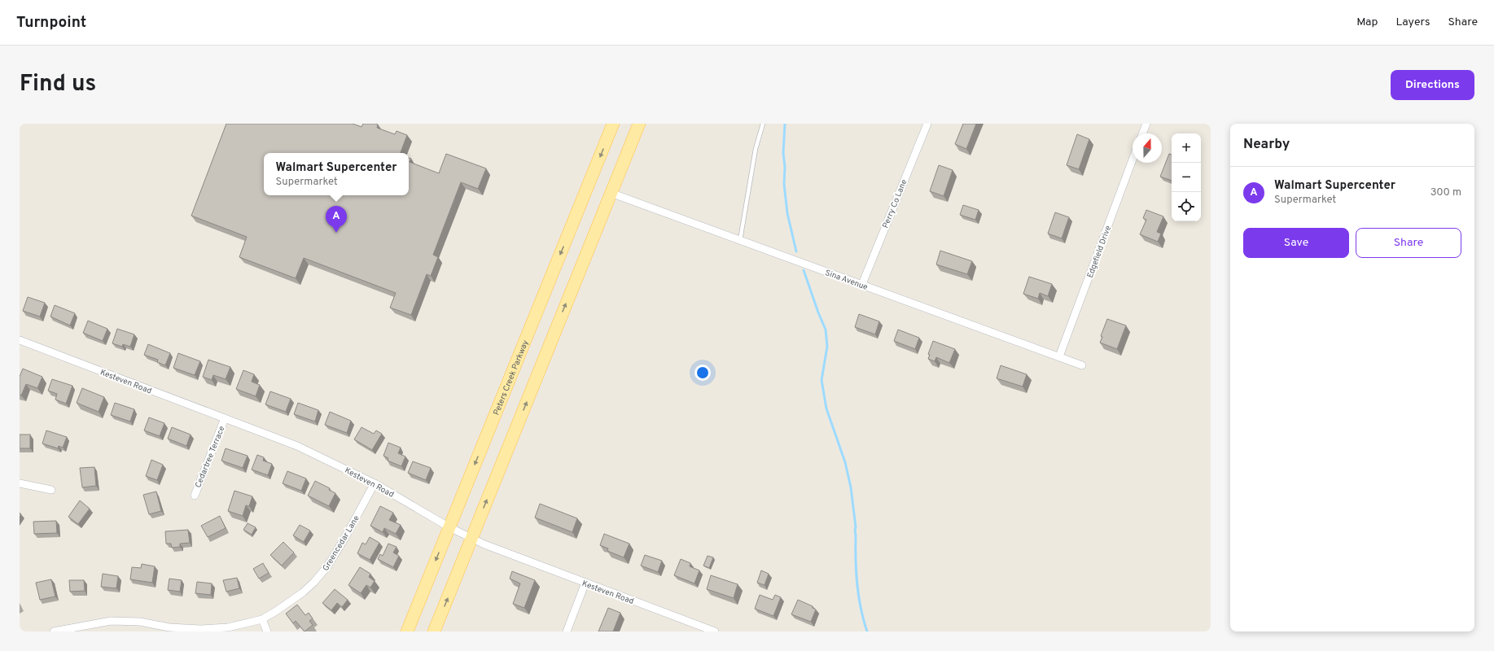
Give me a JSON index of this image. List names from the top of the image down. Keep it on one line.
{"streets":{"main road":["Peters Creek Parkway"],"street":["Perry Co Lane","Edgefield Drive","Sina Avenue","Kesteven Road","Cedartree Terrace","Greencedar Lane"]},"crossings":[["Perry Co Lane","Sina Avenue"],["Edgefield Drive","Sina Avenue"],["Peters Creek Parkway","Kesteven Road"],["Kesteven Road","Cedartree Terrace"],["Kesteven Road","Greencedar Lane"]],"north":"top","page":{"header":"Turnpoint","nav":["Map","Layers","Share"],"title":"Find us","buttons":["Directions",["Save","Share"]],"heading":"Nearby","map_buttons":["+","−"],"popup":["Walmart Supercenter","Supermarket"],"list":[{"mark":"A","name":"Walmart Supercenter","note":"Supermarket","value":"300 m"}],"pins":"A"}}
